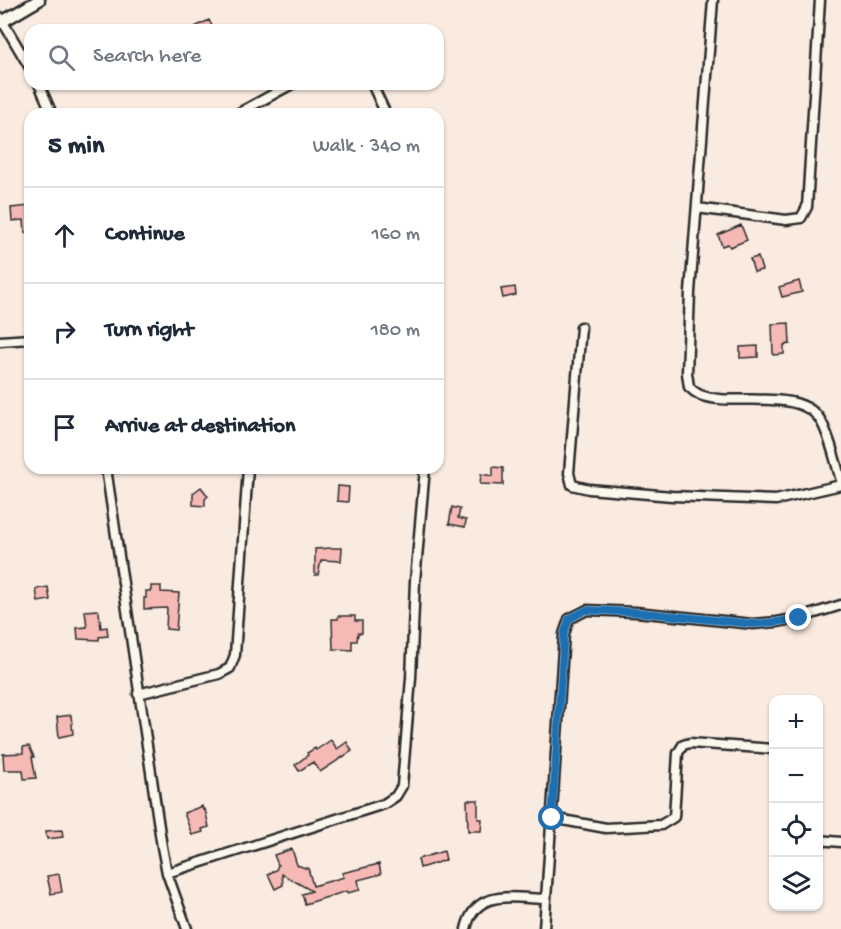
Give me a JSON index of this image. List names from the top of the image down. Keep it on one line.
{"page":{"search":"Search here","heading":["5 min","Walk · 340 m"],"list":[["Continue","160 m"],["Turn right","180 m"],"Arrive at destination"],"map_buttons":["+","−"]}}
